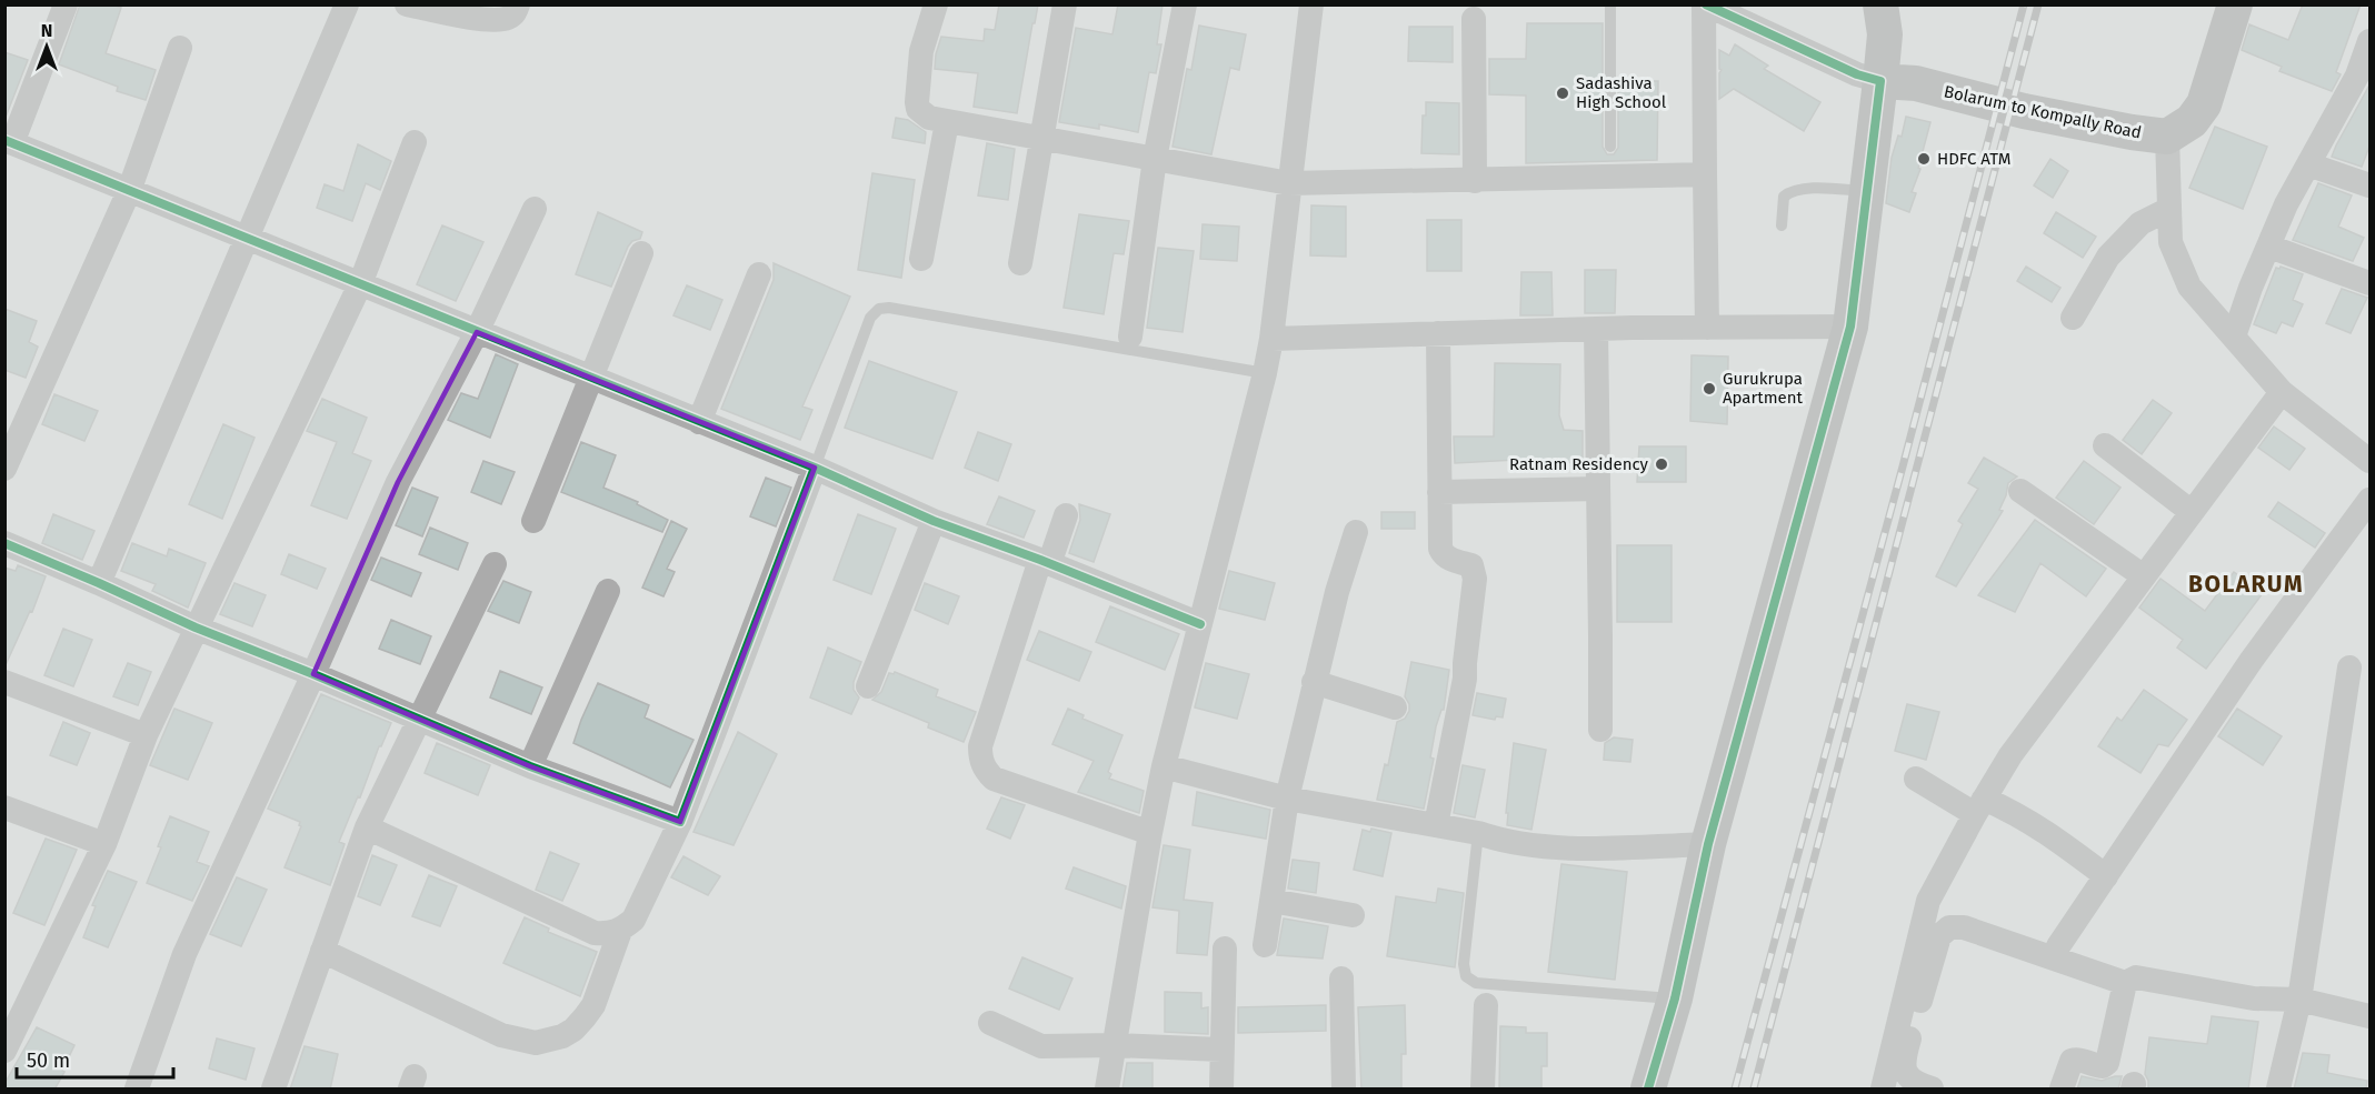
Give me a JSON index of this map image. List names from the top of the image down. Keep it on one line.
{"streets":{"street":["Bolarum to Kompally Road"]},"districts":["BOLARUM"],"places":["Sadashiva High School","HDFC ATM","Gurukrupa Apartment","Ratnam Residency"],"scale_bar":"50 m","north":"top"}
